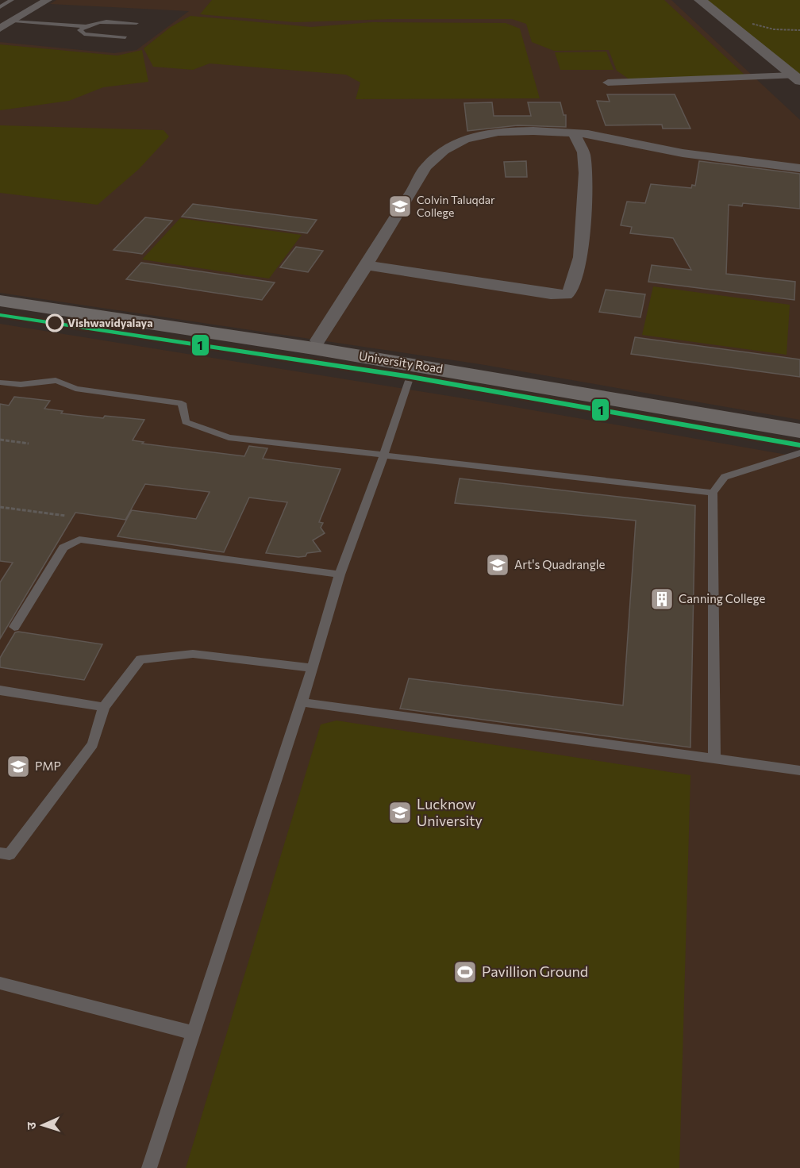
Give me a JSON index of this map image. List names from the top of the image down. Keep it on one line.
{"streets":{"main road":["University Road"]},"places":{"school or university":["Colvin Taluqdar College","Art's Quadrangle","PMP","Lucknow University"],"other":["Vishwavidyalaya"],"building":["Canning College"],"sports":["Pavillion Ground"]},"lines":["transit line 1"],"north":"left"}
